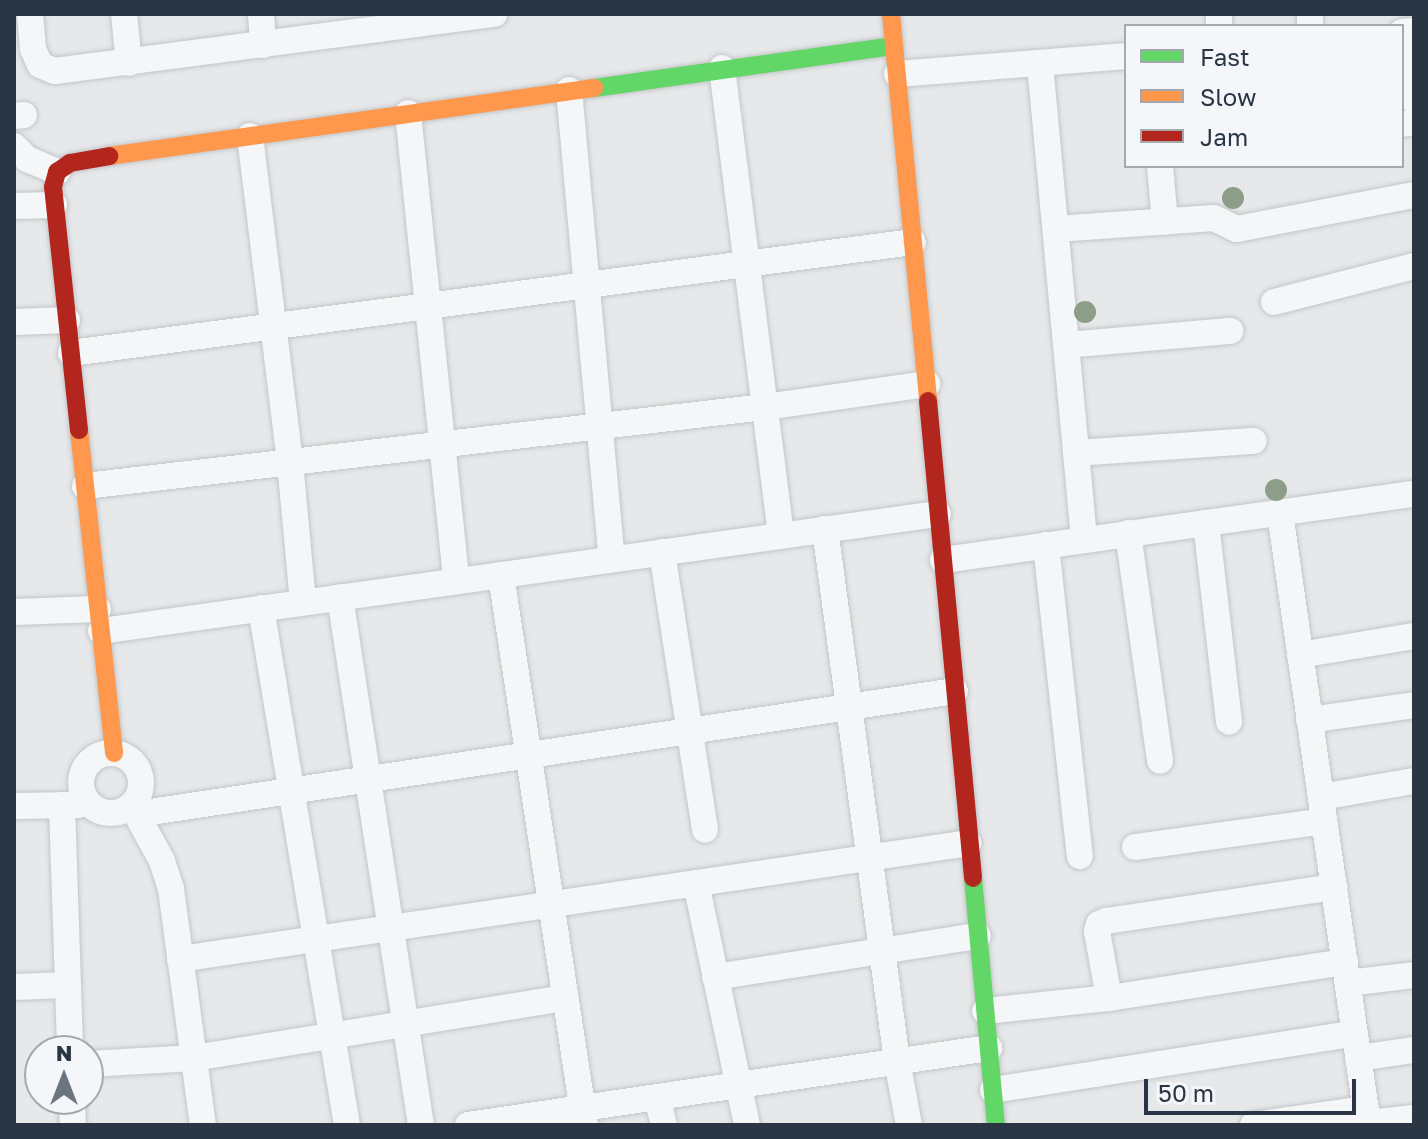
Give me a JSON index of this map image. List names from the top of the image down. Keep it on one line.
{"legend":["Fast","Slow","Jam"],"scale_bar":"50 m","north":"top"}
